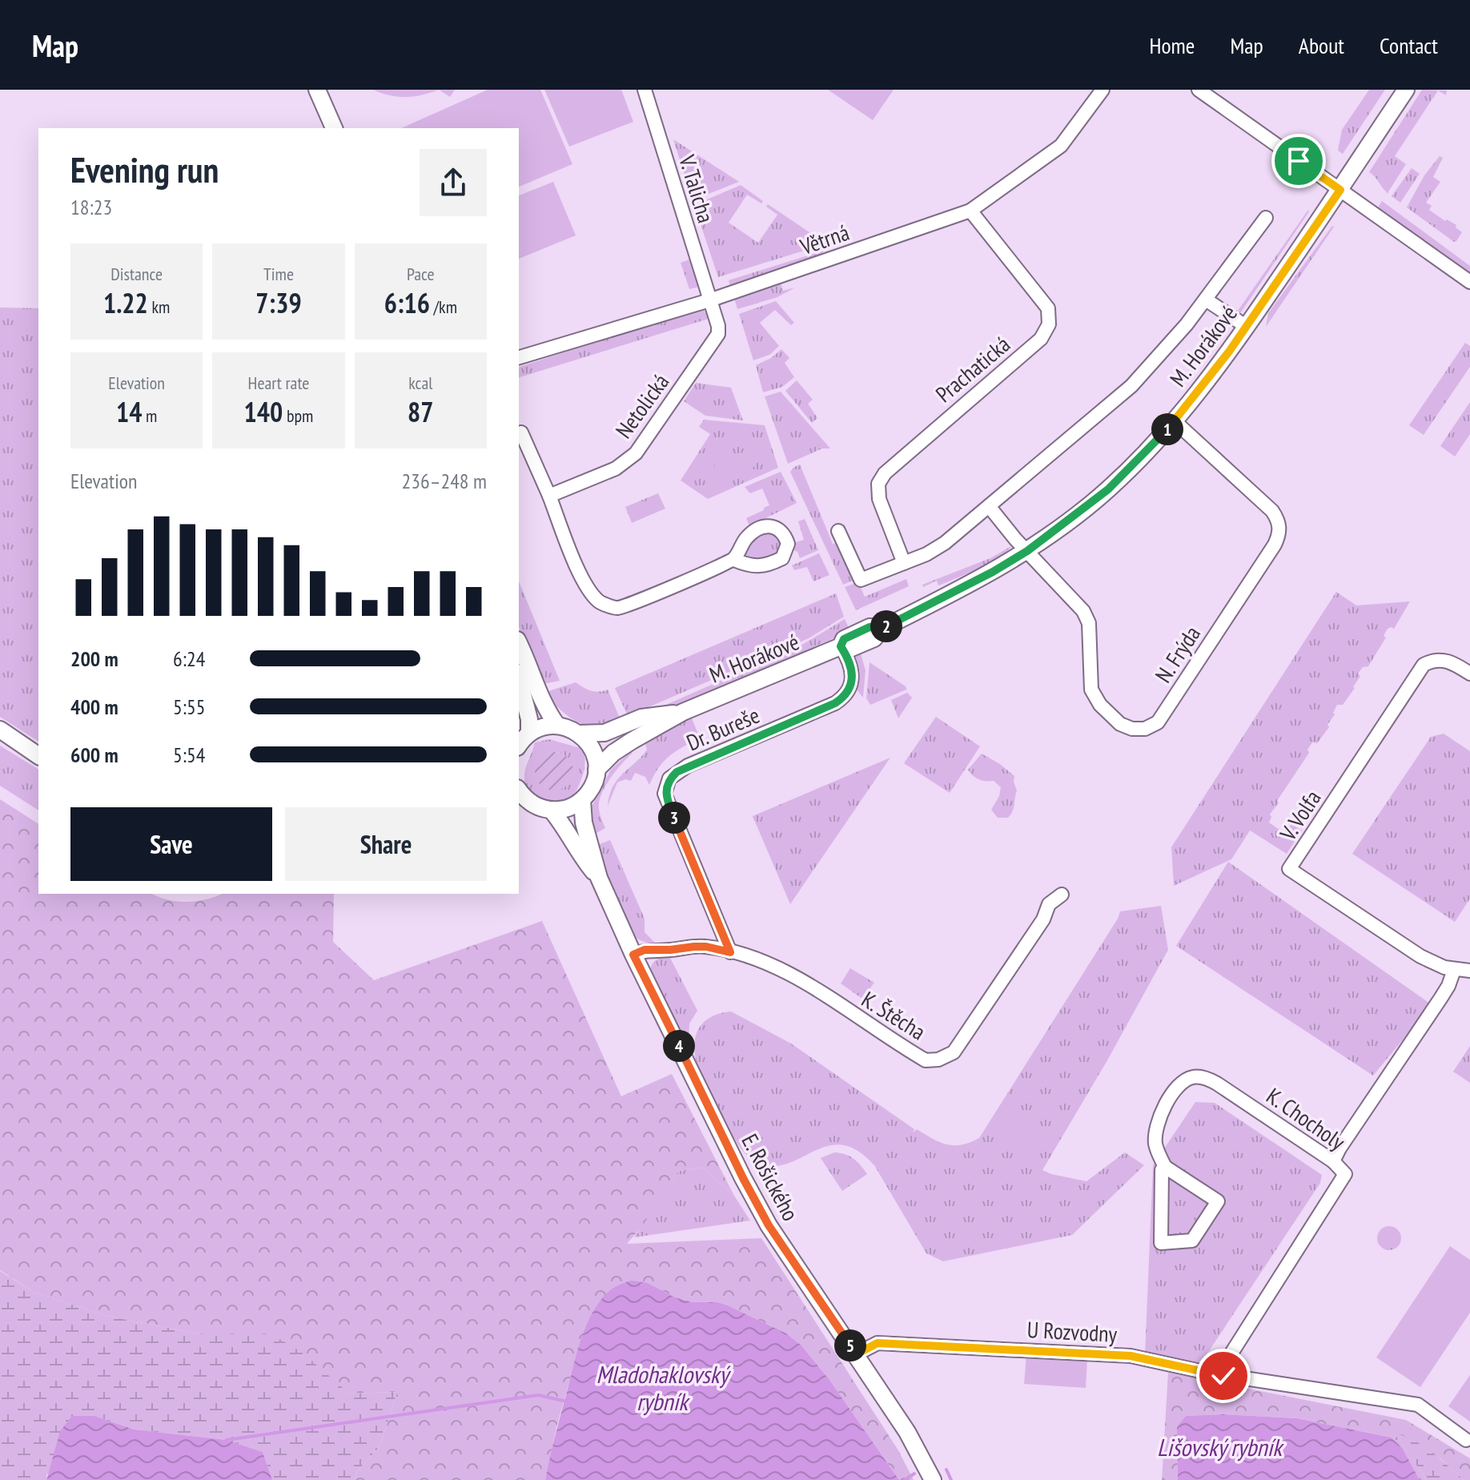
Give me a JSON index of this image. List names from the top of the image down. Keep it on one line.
{"streets":{"street":["V. Talicha","Větrná","M. Horákové","Prachatická","Netolická","N. Frýda","Dr. Bureše","V. Volfa","K. Štěcha","K. Chocholy","E. Rošického","U Rozvodny"]},"crossings":[["V. Talicha","Větrná"],["V. Talicha","Netolická"],["Větrná","Prachatická"],["Větrná","Netolická"],["M. Horákové","N. Frýda"],["M. Horákové","Dr. Bureše"],["Dr. Bureše","K. Štěcha"],["K. Štěcha","E. Rošického"],["K. Chocholy","U Rozvodny"],["E. Rošického","U Rozvodny"]],"water":["Mladohaklovský rybník","Lišovský rybník"],"page":{"header":"Map","nav":["Home","Map","About","Contact"],"heading":["Evening run","18:23"],"stats":[["Distance","1.22 km"],["Time","7:39"],["Pace","6:16 /km"],["Elevation","14 m"],["Heart rate","140 bpm"],["kcal","87"]],"pins":["1","2","3","4","5"],"chart":["Elevation","236–248 m"],"list":[{"name":"200 m","note":"6:24"},{"name":"400 m","note":"5:55"},{"name":"600 m","note":"5:54"}],"buttons":["Save","Share"]}}
